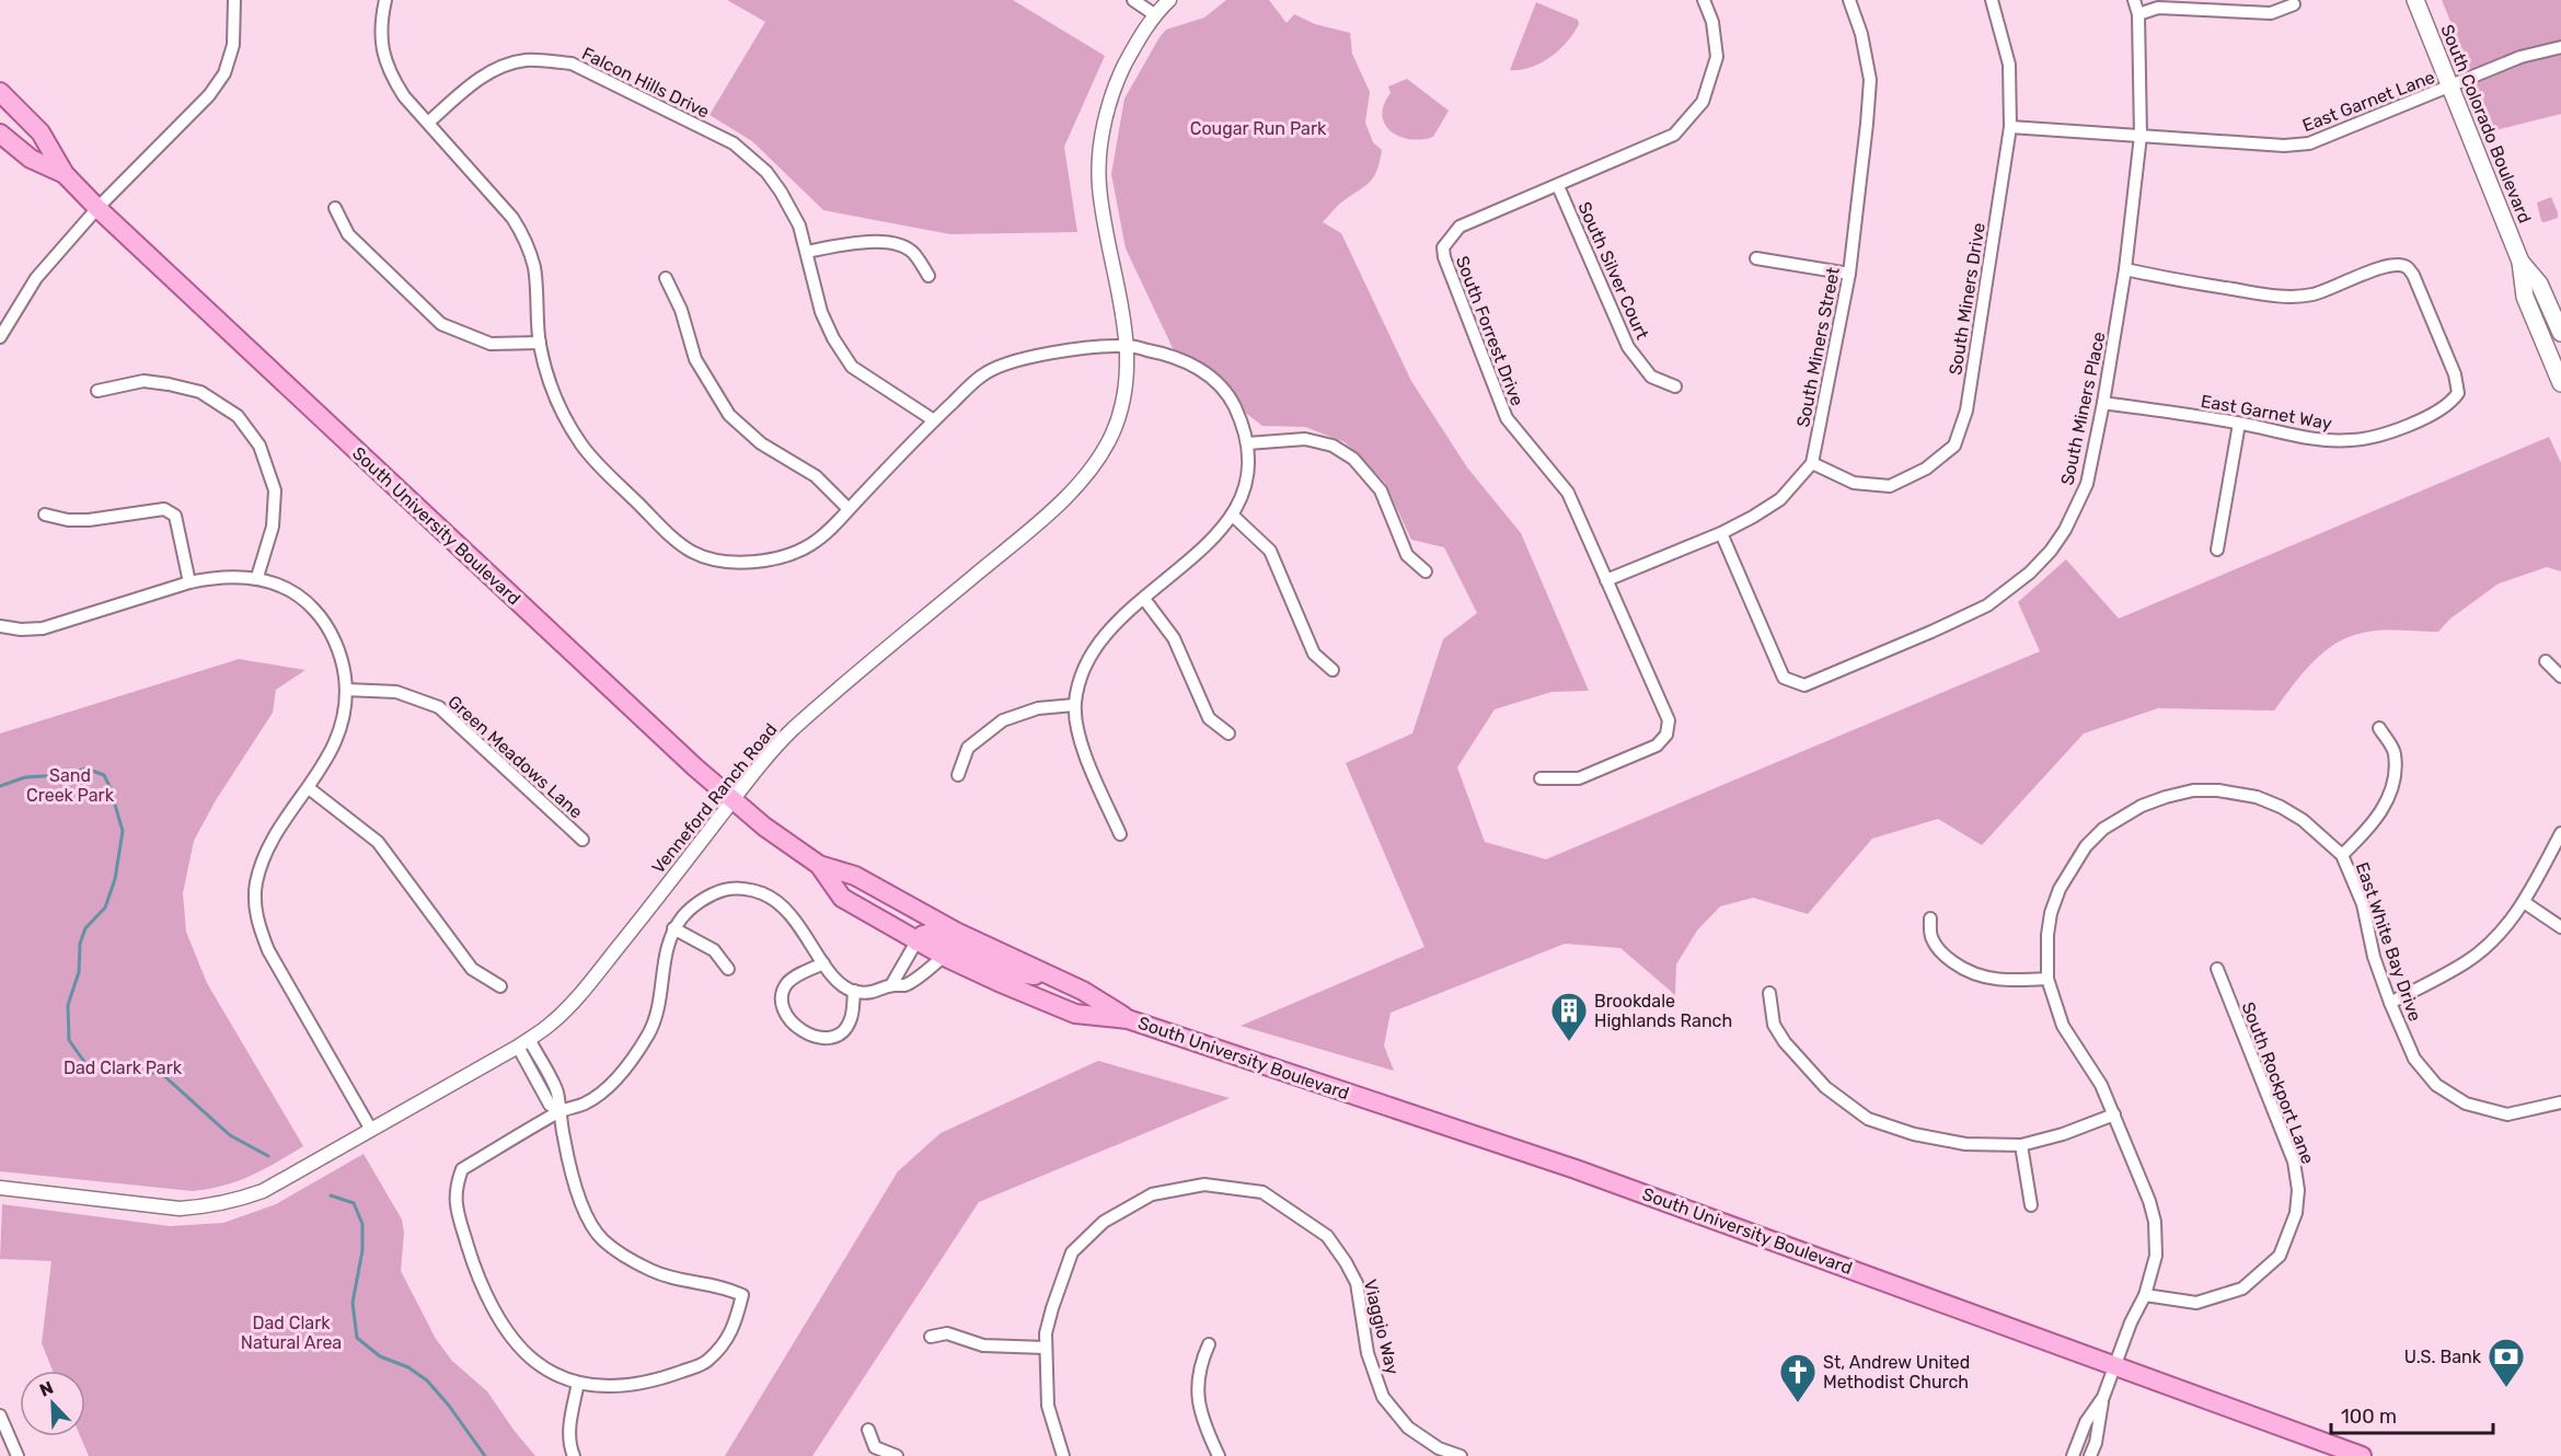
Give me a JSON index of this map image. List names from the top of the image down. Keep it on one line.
{"streets":{"main road":["South Colorado Boulevard","South University Boulevard"],"street":["Falcon Hills Drive","East Garnet Lane","South Silver Court","South Miners Drive","South Forrest Drive","South Miners Street","South Miners Place","East Garnet Way","Green Meadows Lane","Venneford Ranch Road","East White Bay Drive","South Rockport Lane","Viaggio Way"]},"crossings":[["East Garnet Lane","South Colorado Boulevard"],["East Garnet Lane","South Miners Drive"],["East Garnet Lane","South Miners Place"],["South Silver Court","South Forrest Drive"],["South Miners Drive","South Miners Street"],["South Miners Place","East Garnet Way"],["South University Boulevard","Venneford Ranch Road"],["South University Boulevard","East White Bay Drive"],["East White Bay Drive","South Rockport Lane"]],"parks":["Cougar Run Park","Sand Creek Park","Dad Clark Park","Dad Clark Natural Area"],"places":{"building":["Brookdale Highlands Ranch"],"bank":["U.S. Bank"],"church":["St, Andrew United Methodist Church"]},"scale_bar":"100 m","north":"top left"}
